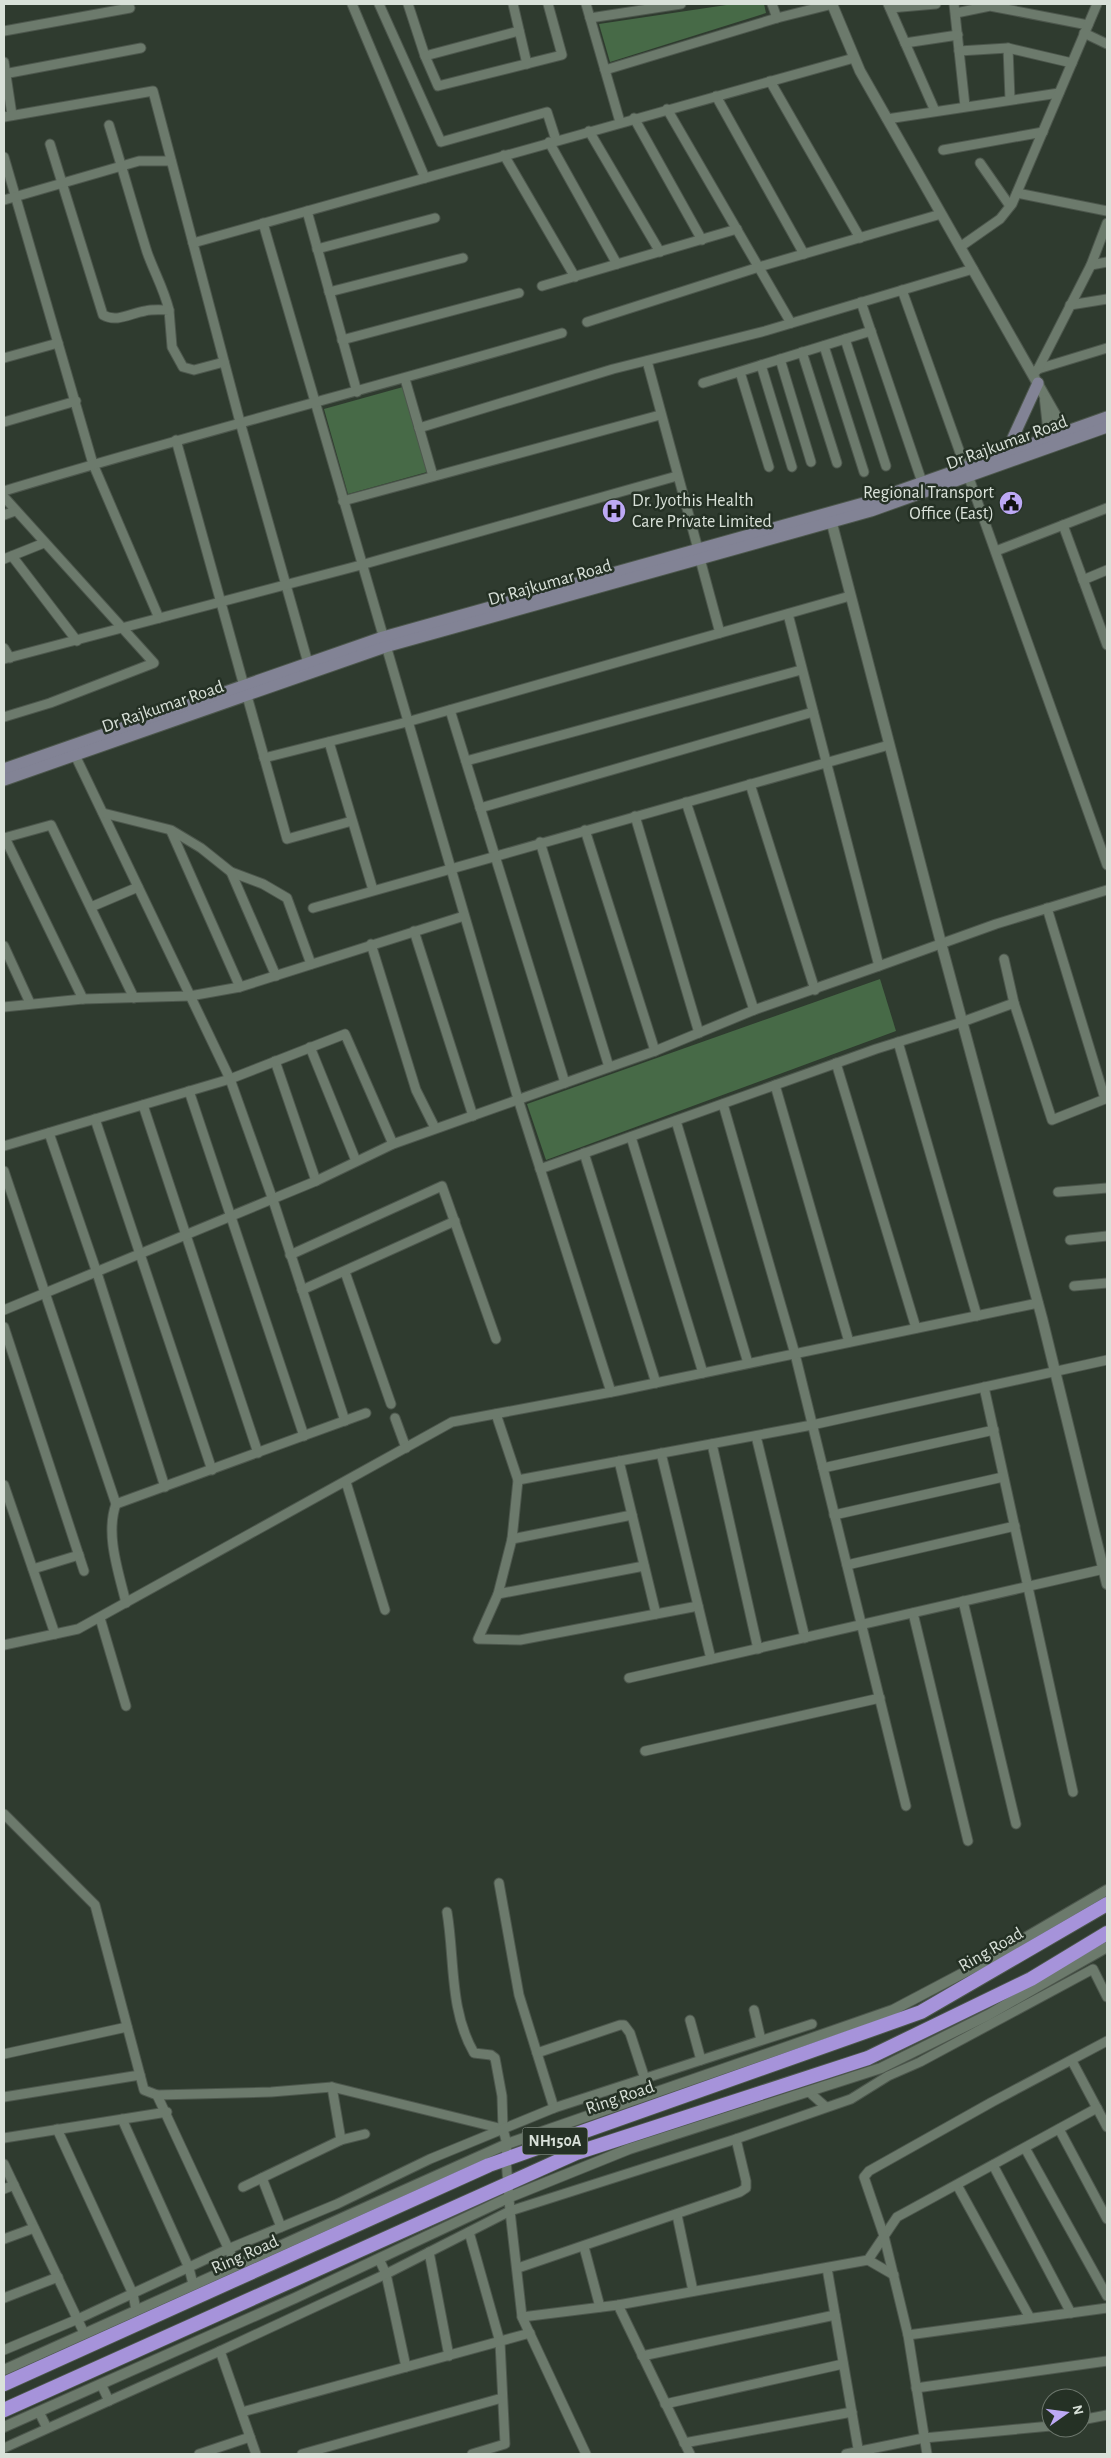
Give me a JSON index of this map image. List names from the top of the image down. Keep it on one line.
{"streets":{"highway":["Ring Road","NH150A"],"main road":["Dr Rajkumar Road"]},"places":{"public building":["Regional Transport Office (East)"],"hospital":["Dr. Jyothis Health Care Private Limited"]},"north":"right"}
